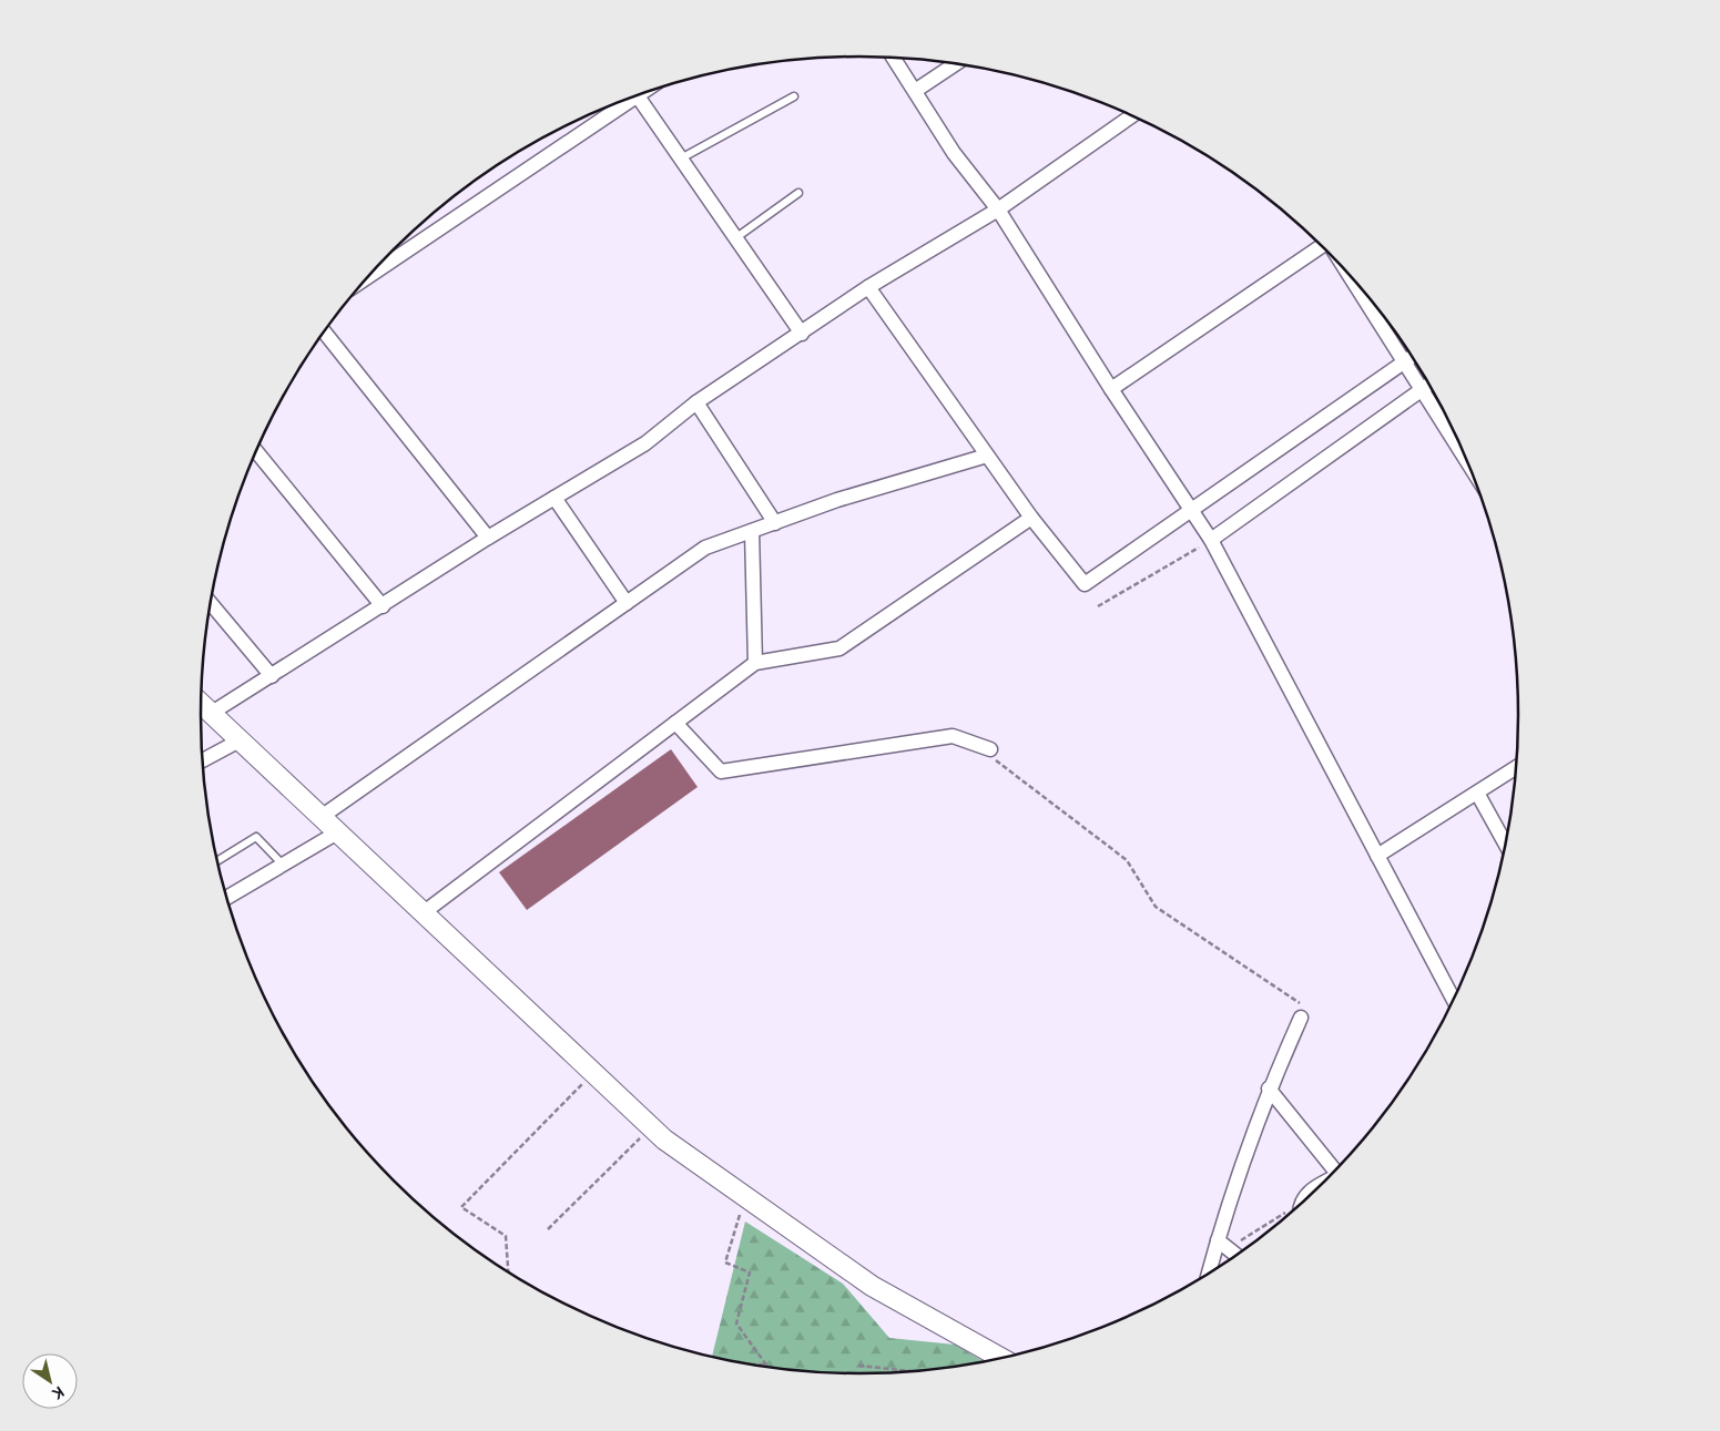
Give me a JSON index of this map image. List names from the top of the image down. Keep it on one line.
{"north":"bottom right"}
